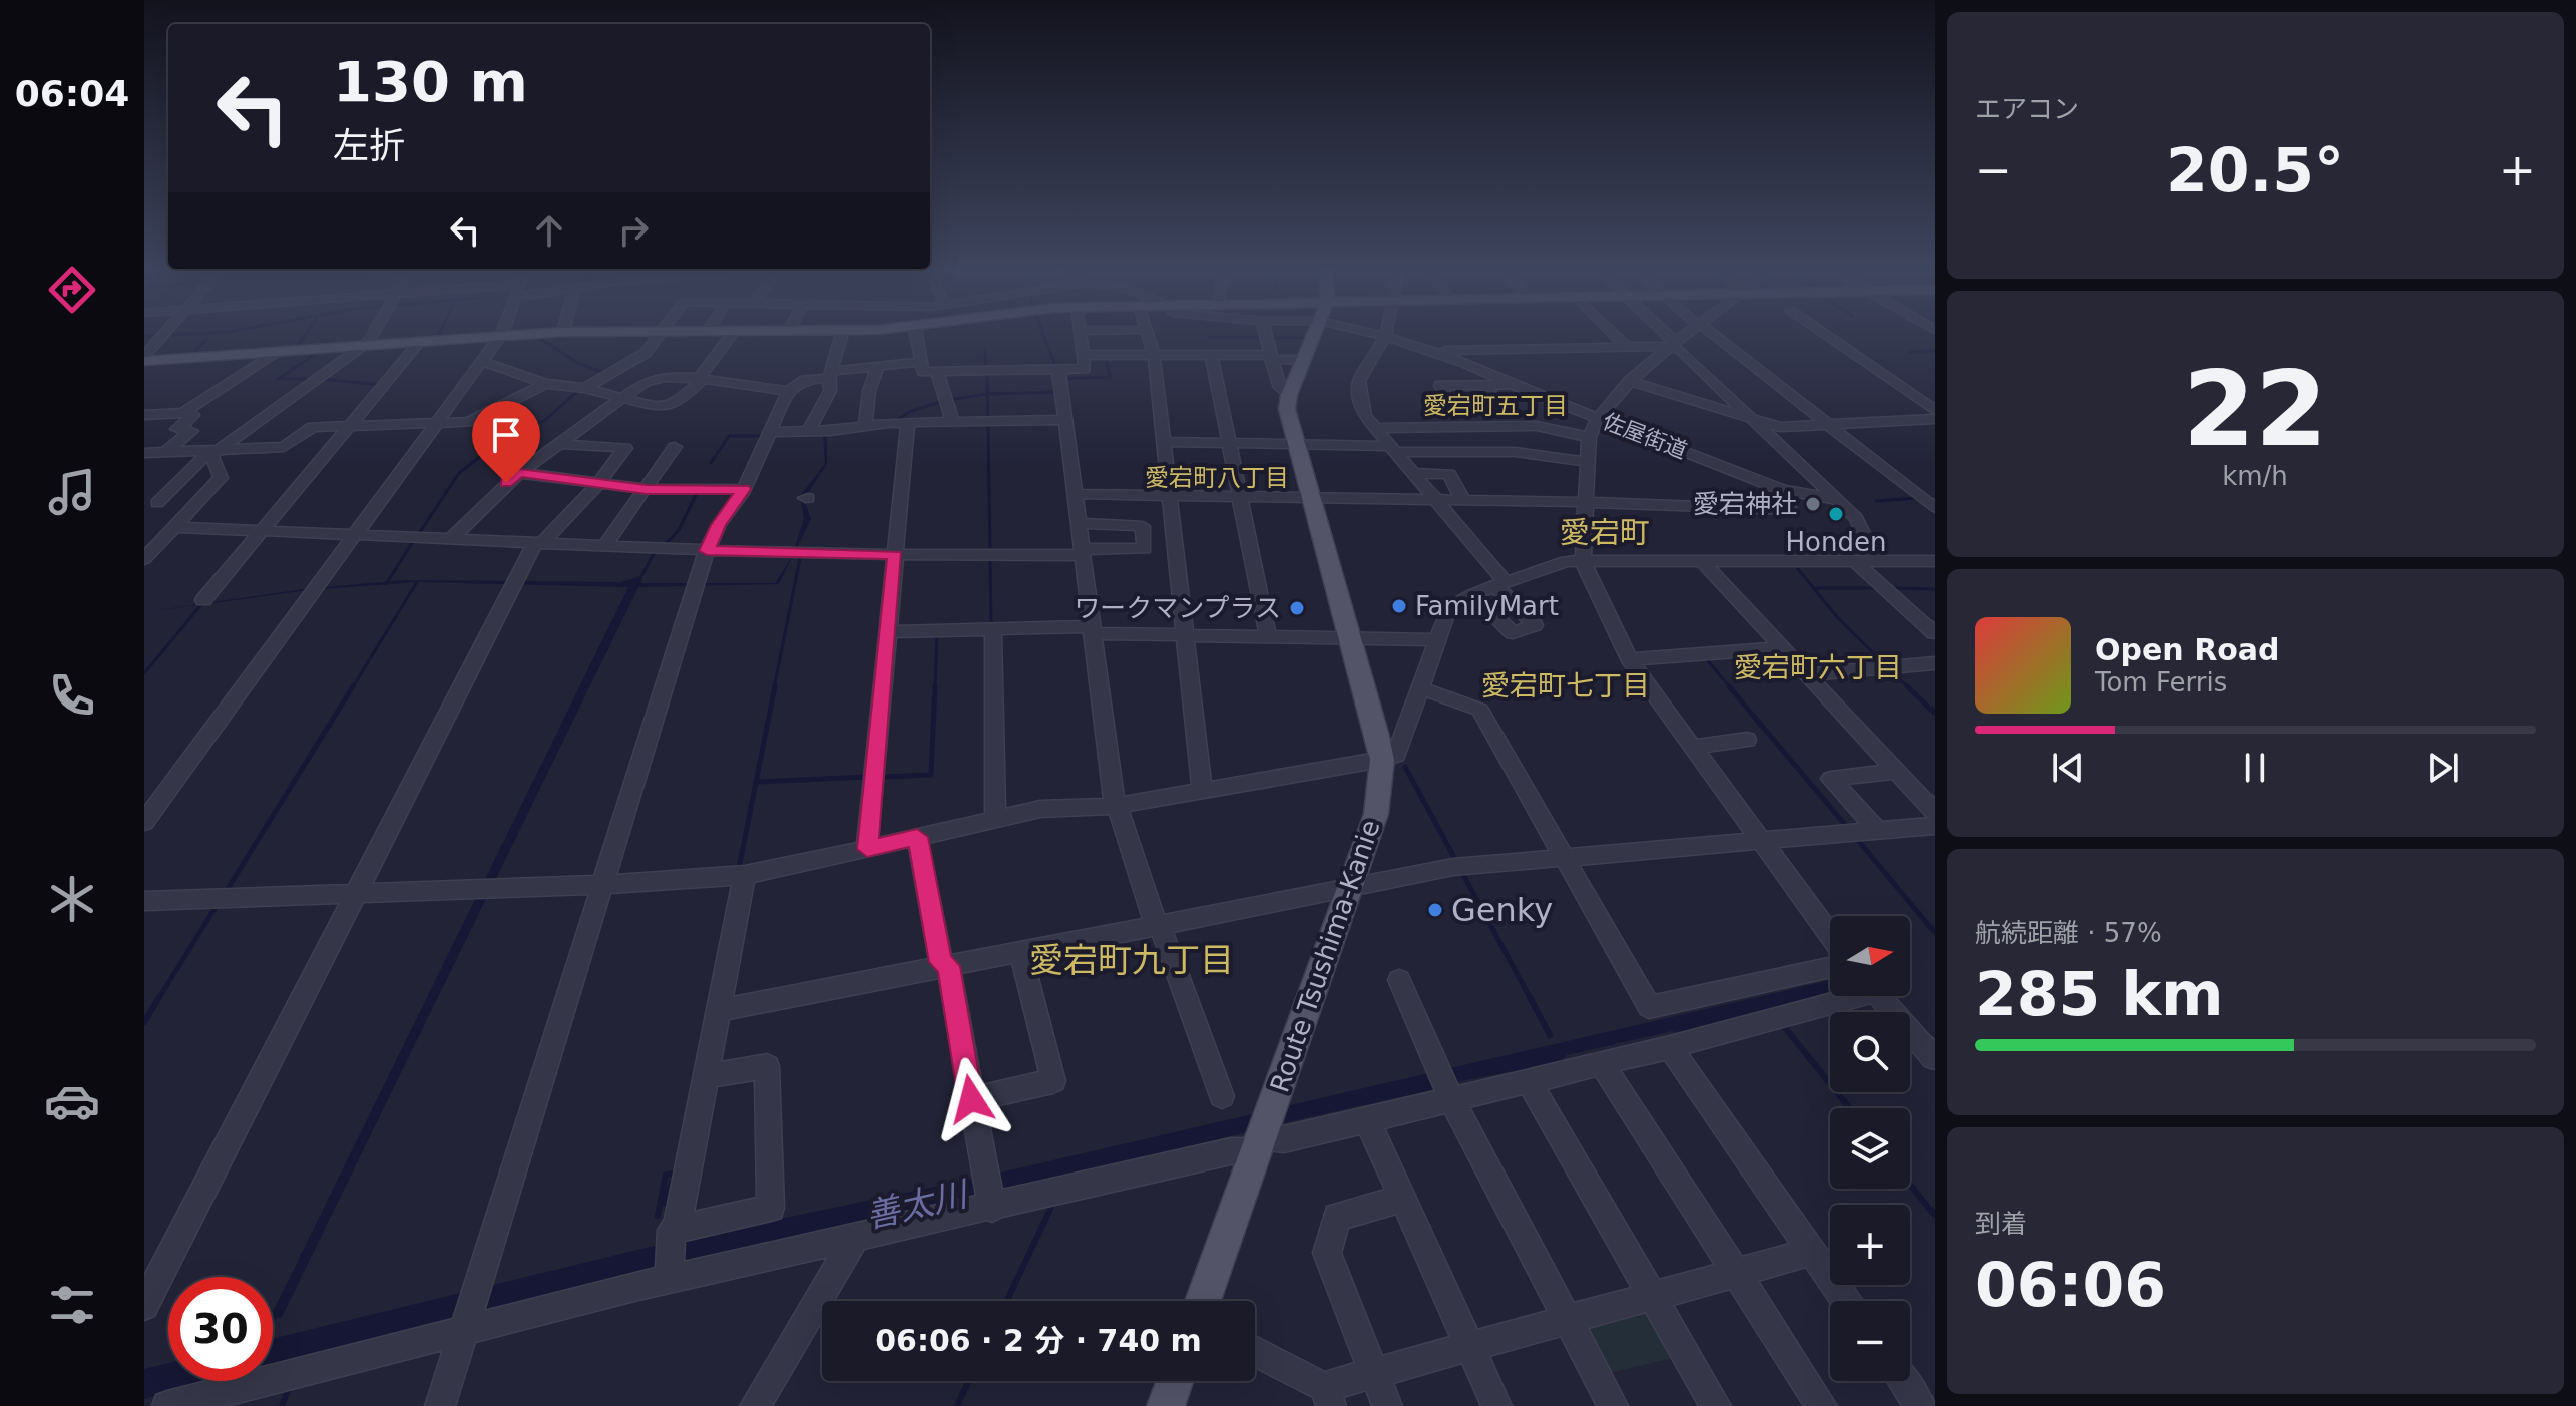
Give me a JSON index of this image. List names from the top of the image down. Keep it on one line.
{"streets":{"main road":["Route Tsushima-Kanie"],"street":["佐屋街道"]},"districts":["愛宕町五丁目","愛宕町八丁目","愛宕町","愛宕町六丁目","愛宕町七丁目","愛宕町九丁目"],"water":["善太川"],"places":["愛宕神社","Honden","FamilyMart","ワークマンプラス","Genky"],"north":"right","page":{"tabs":"06:04","tile":["エアコン",["22","km/h"],["航続距離 · 57%","285 km"],["到着","06:06"]],"turn":["130 m","左折"],"heat":["−","20.5°","+"],"song":["Open Road","Tom Ferris"],"map_buttons":["+","−"],"limit":"30","trip":"06:06 · 2 分 · 740 m"}}
